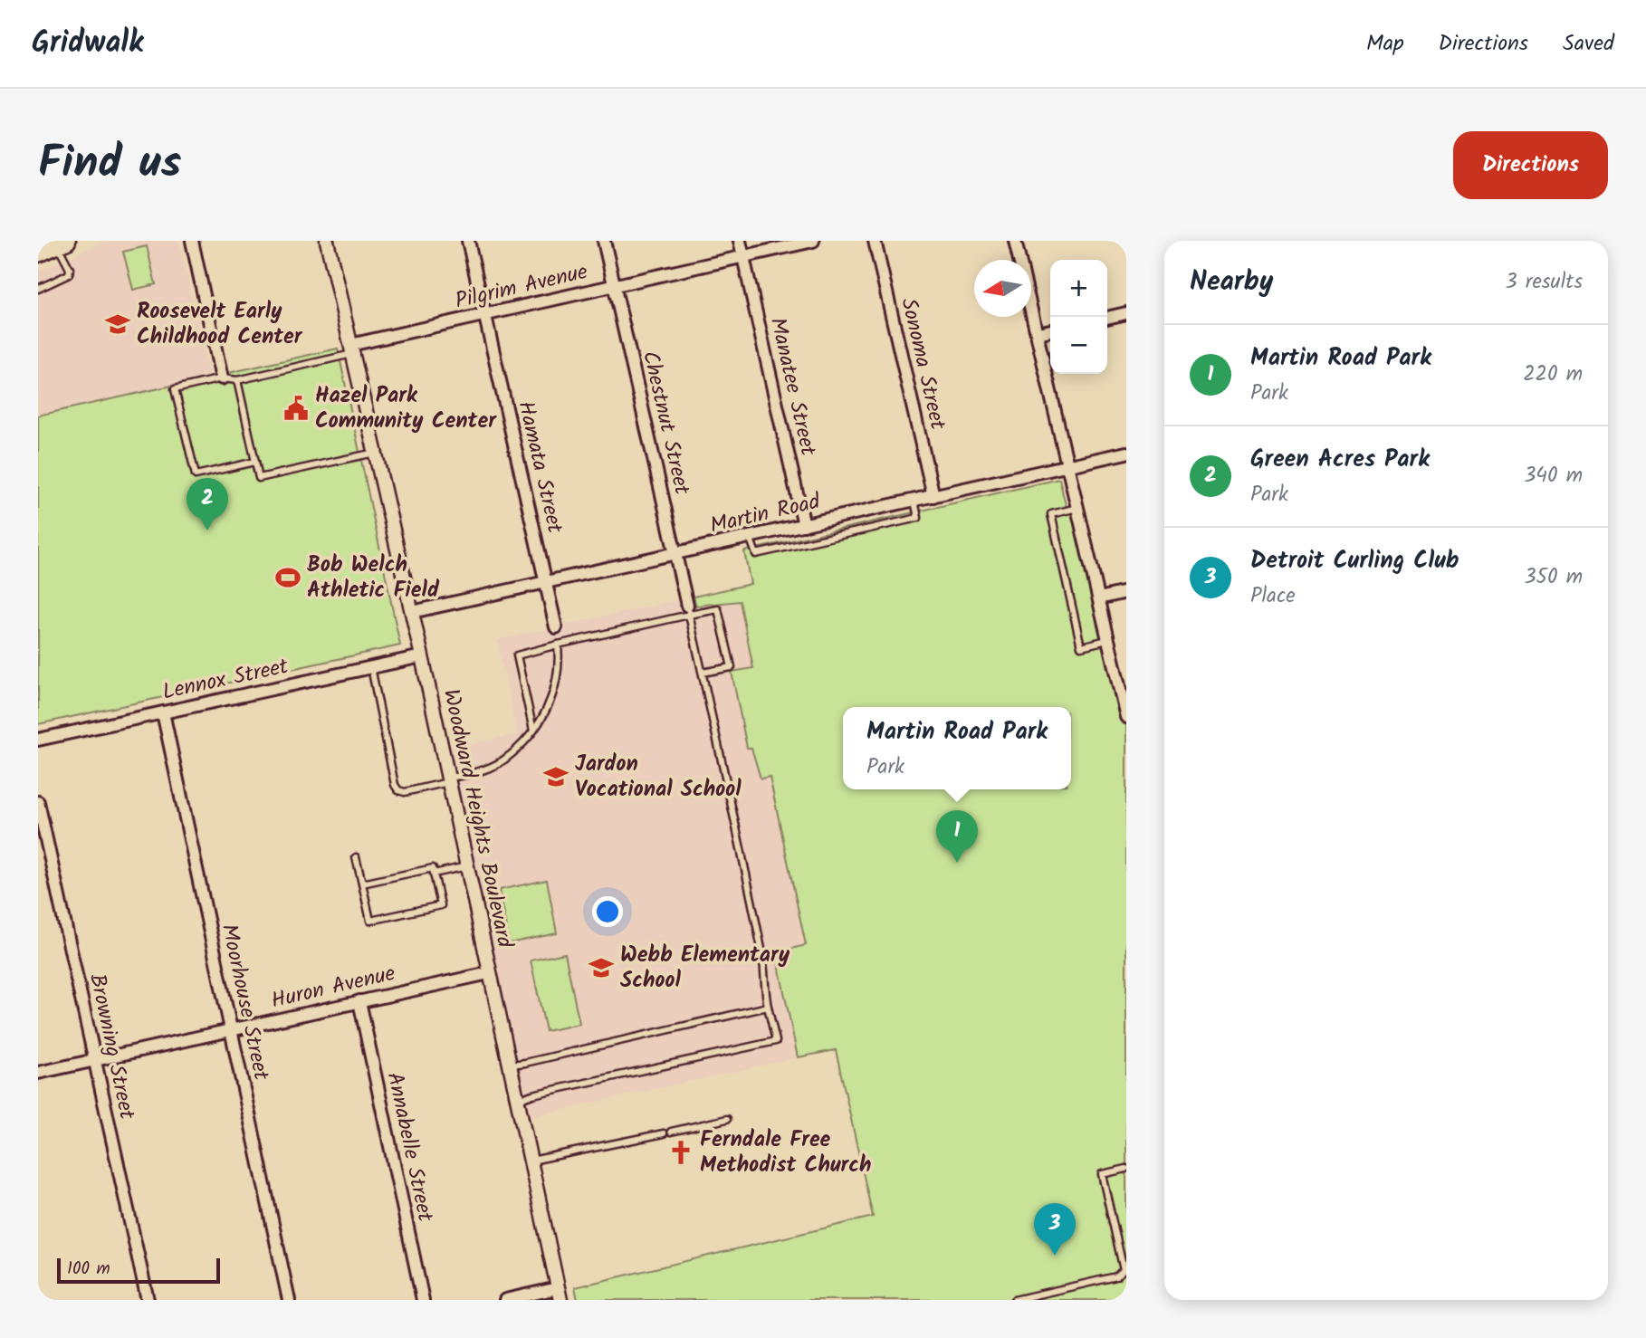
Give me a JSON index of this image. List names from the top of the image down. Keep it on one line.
{"streets":{"street":["Pilgrim Avenue","Sonoma Street","Manatee Street","Chestnut Street","Hamata Street","Martin Road","Lennox Street","Woodward Heights Boulevard","Huron Avenue","Moorhouse Street","Browning Street","Annabelle Street"]},"crossings":[["Pilgrim Avenue","Manatee Street"],["Pilgrim Avenue","Chestnut Street"],["Pilgrim Avenue","Hamata Street"],["Pilgrim Avenue","Woodward Heights Boulevard"],["Sonoma Street","Martin Road"],["Manatee Street","Martin Road"],["Chestnut Street","Martin Road"],["Hamata Street","Martin Road"],["Martin Road","Woodward Heights Boulevard"],["Lennox Street","Woodward Heights Boulevard"],["Lennox Street","Moorhouse Street"],["Woodward Heights Boulevard","Huron Avenue"],["Huron Avenue","Moorhouse Street"],["Huron Avenue","Browning Street"],["Huron Avenue","Annabelle Street"]],"places":{"school or university":["Roosevelt Early Childhood Center","Jardon Vocational School","Webb Elementary School"],"public building":["Hazel Park Community Center"],"sports":["Bob Welch Athletic Field"],"church":["Ferndale Free Methodist Church"]},"scale_bar":"100 m","north":"left","page":{"header":"Gridwalk","nav":["Map","Directions","Saved"],"title":"Find us","buttons":"Directions","heading":["Nearby","3 results"],"map_buttons":["+","−"],"list":[{"mark":"1","name":"Martin Road Park","note":"Park","value":"220 m"},{"mark":"2","name":"Green Acres Park","note":"Park","value":"340 m"},{"mark":"3","name":"Detroit Curling Club","note":"Place","value":"350 m"}],"pins":["2","1","3"],"popup":["Martin Road Park","Park"],"scale":"100 m"}}
